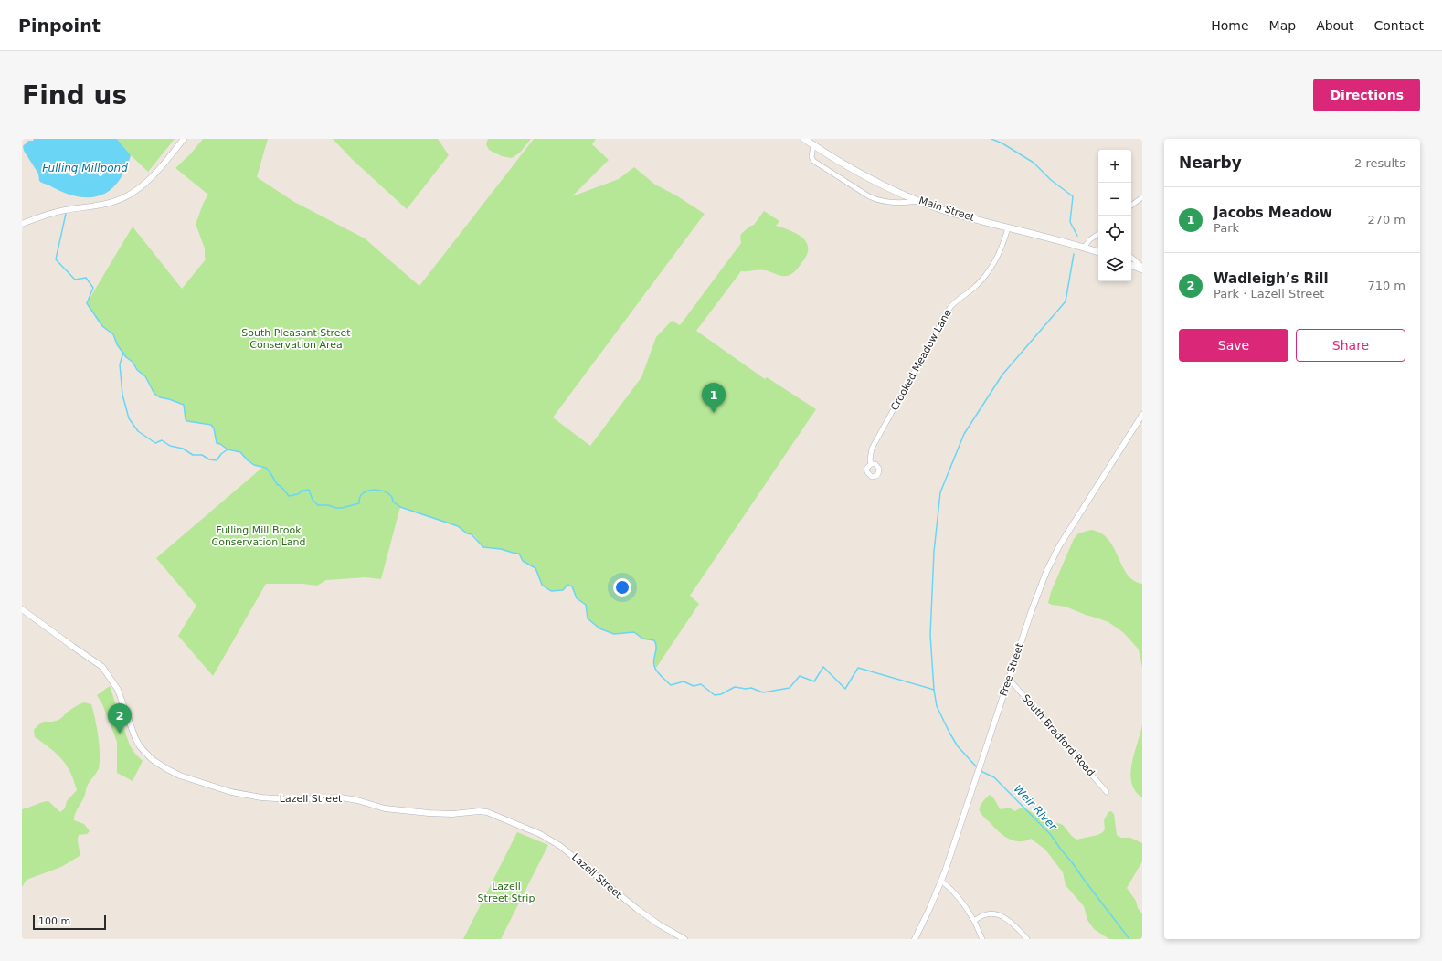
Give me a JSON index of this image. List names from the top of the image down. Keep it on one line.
{"streets":{"main road":["Main Street"],"street":["Crooked Meadow Lane","Free Street","South Bradford Road","Lazell Street"]},"crossings":[["Main Street","Crooked Meadow Lane"],["Free Street","South Bradford Road"]],"water":["Fulling Millpond","Weir River"],"parks":["South Pleasant Street Conservation Area","Fulling Mill Brook Conservation Land","Lazell Street Strip"],"scale_bar":"100 m","page":{"header":"Pinpoint","nav":["Home","Map","About","Contact"],"buttons":["Directions",["Save","Share"]],"title":"Find us","heading":["Nearby","2 results"],"map_buttons":["+","−"],"list":[{"mark":"1","name":"Jacobs Meadow","note":"Park","value":"270 m"},{"mark":"2","name":"Wadleigh’s Rill","note":"Park · Lazell Street","value":"710 m"}],"pins":["1","2"],"scale":"100 m"}}
